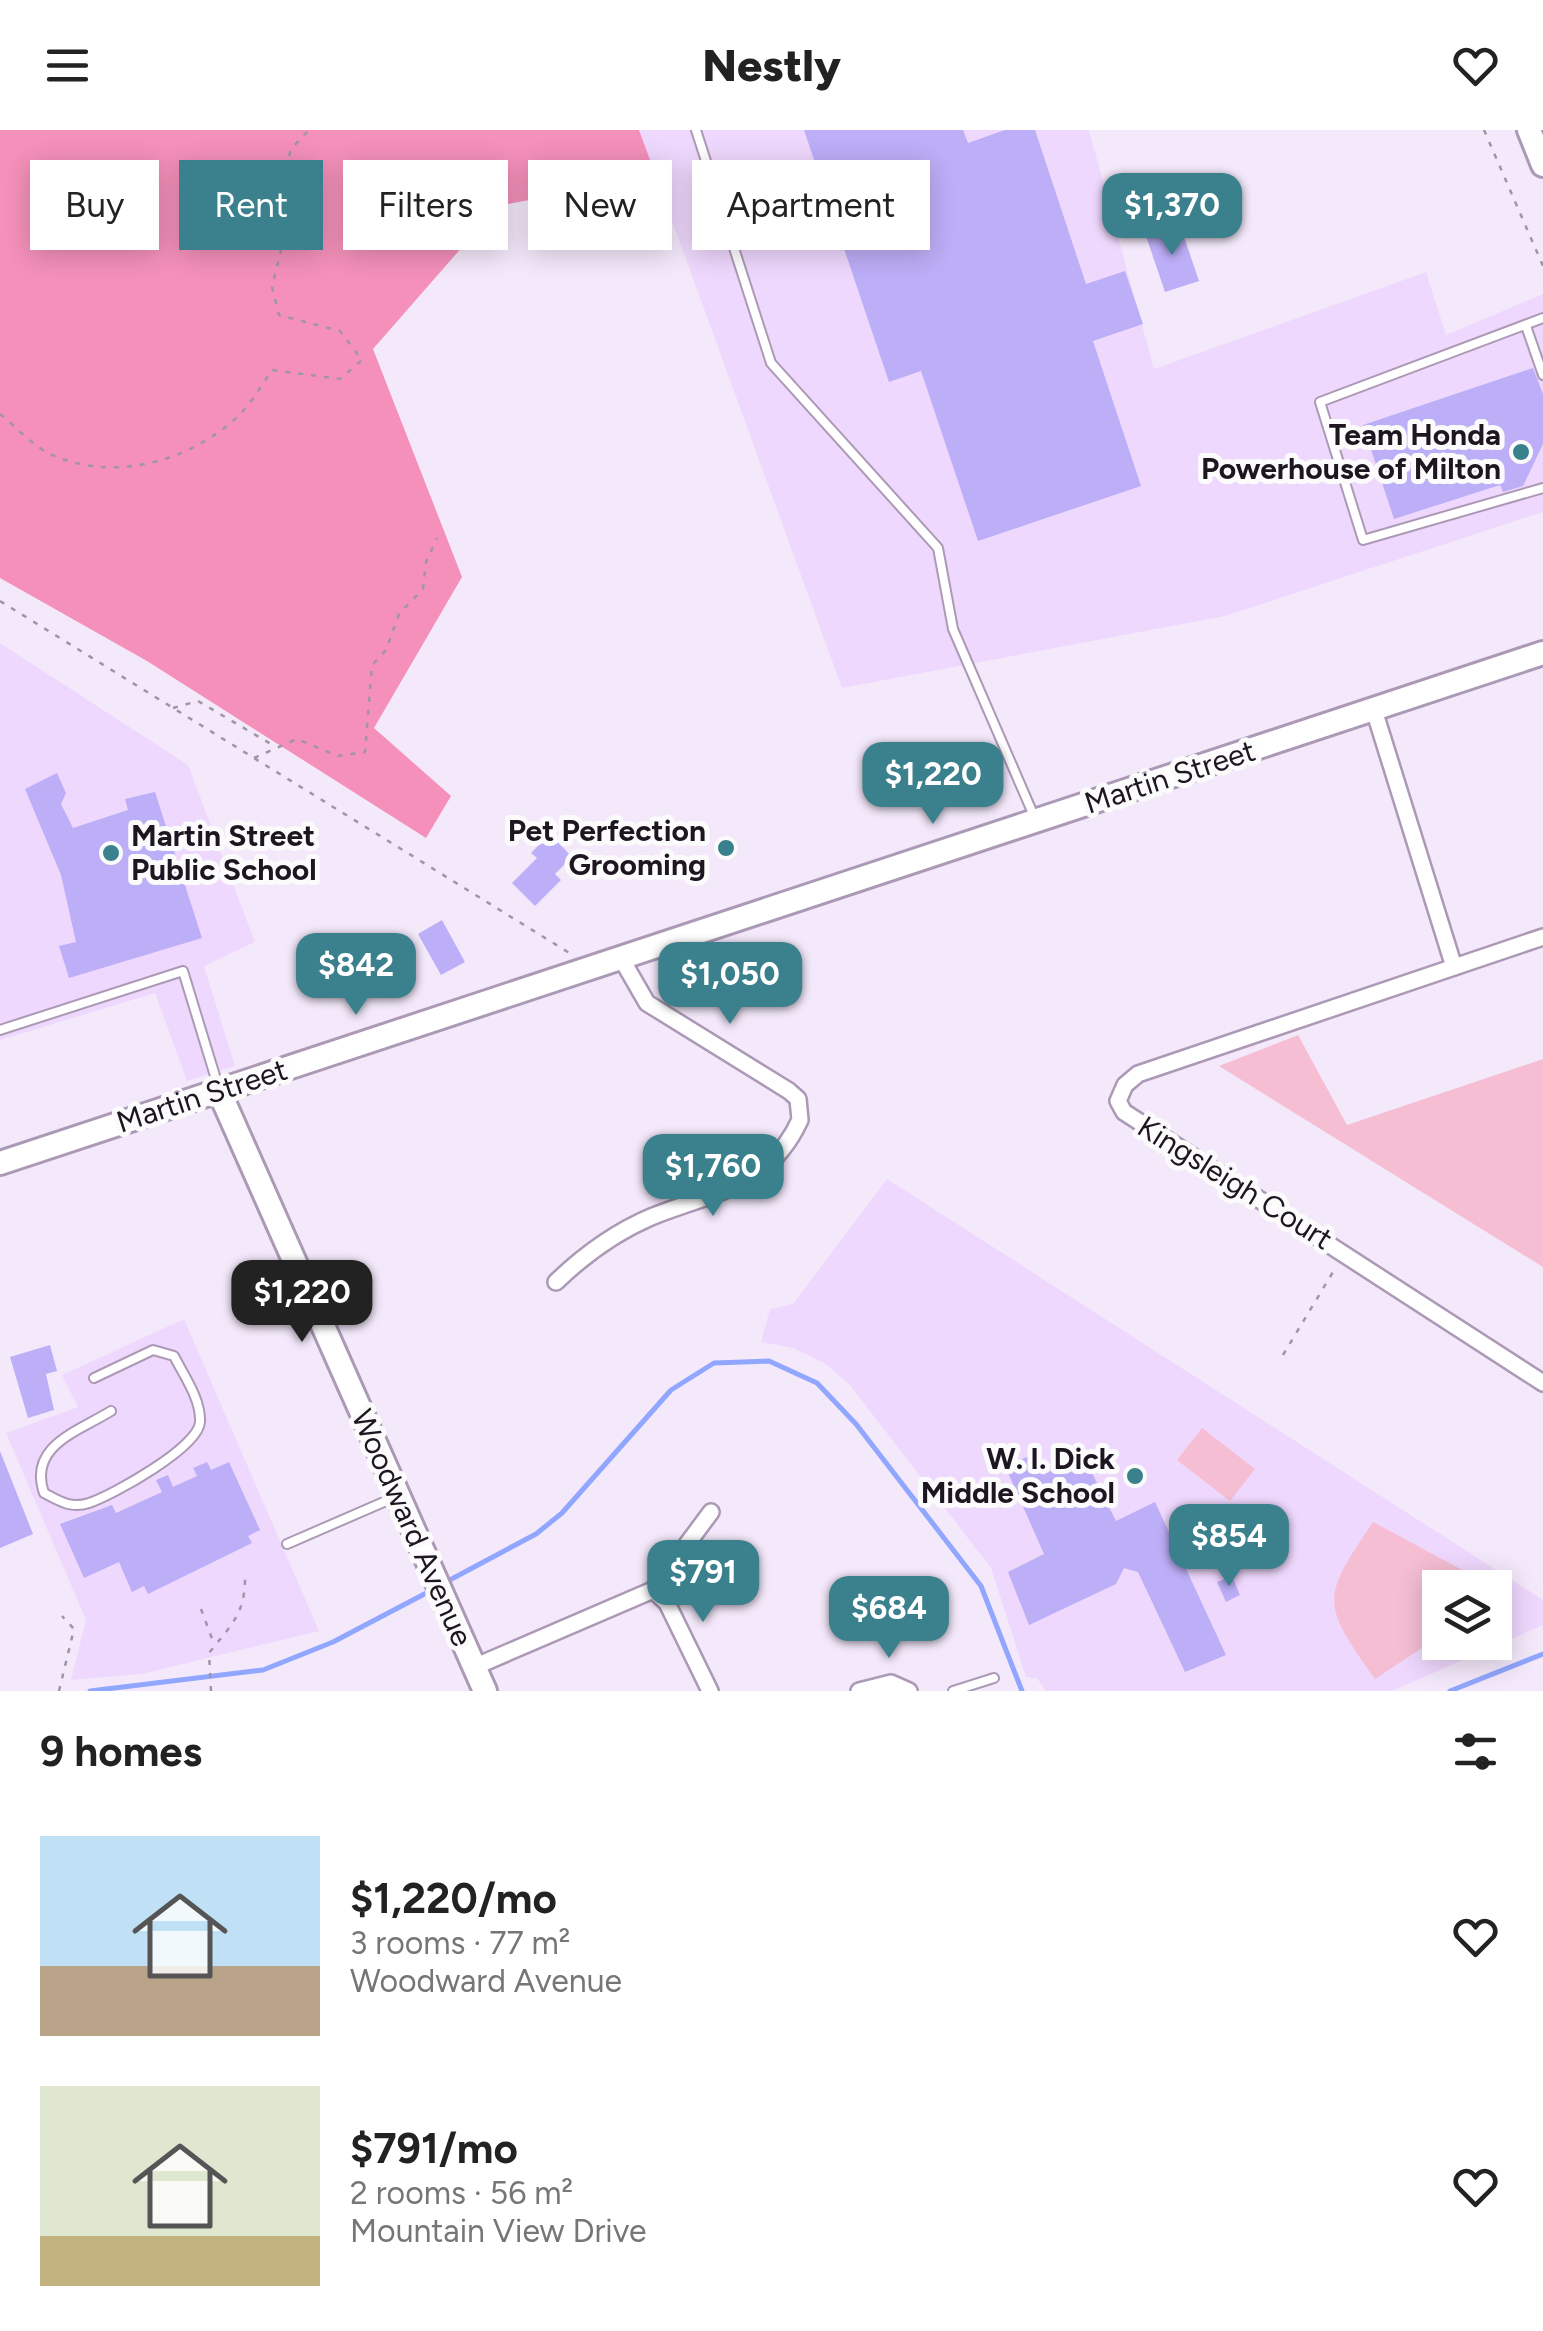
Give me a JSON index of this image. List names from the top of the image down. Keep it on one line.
{"streets":{"street":["Martin Street","Kingsleigh Court","Woodward Avenue"]},"crossings":[["Martin Street","Woodward Avenue"]],"places":["Team Honda Powerhouse of Milton","Pet Perfection Grooming","Martin Street Public School","W. I. Dick Middle School"],"page":{"header":"Nestly","chip":["Buy","Rent","Filters","New","Apartment"],"price":["$1,370","$1,220","$842","$1,050","$1,760","$1,220","$854","$791","$684"],"heading":"9 homes","list":[{"name":"$1,220/mo","note":"3 rooms · 77 m² · Woodward Avenue"},{"name":"$791/mo","note":"2 rooms · 56 m² · Mountain View Drive"}]}}
